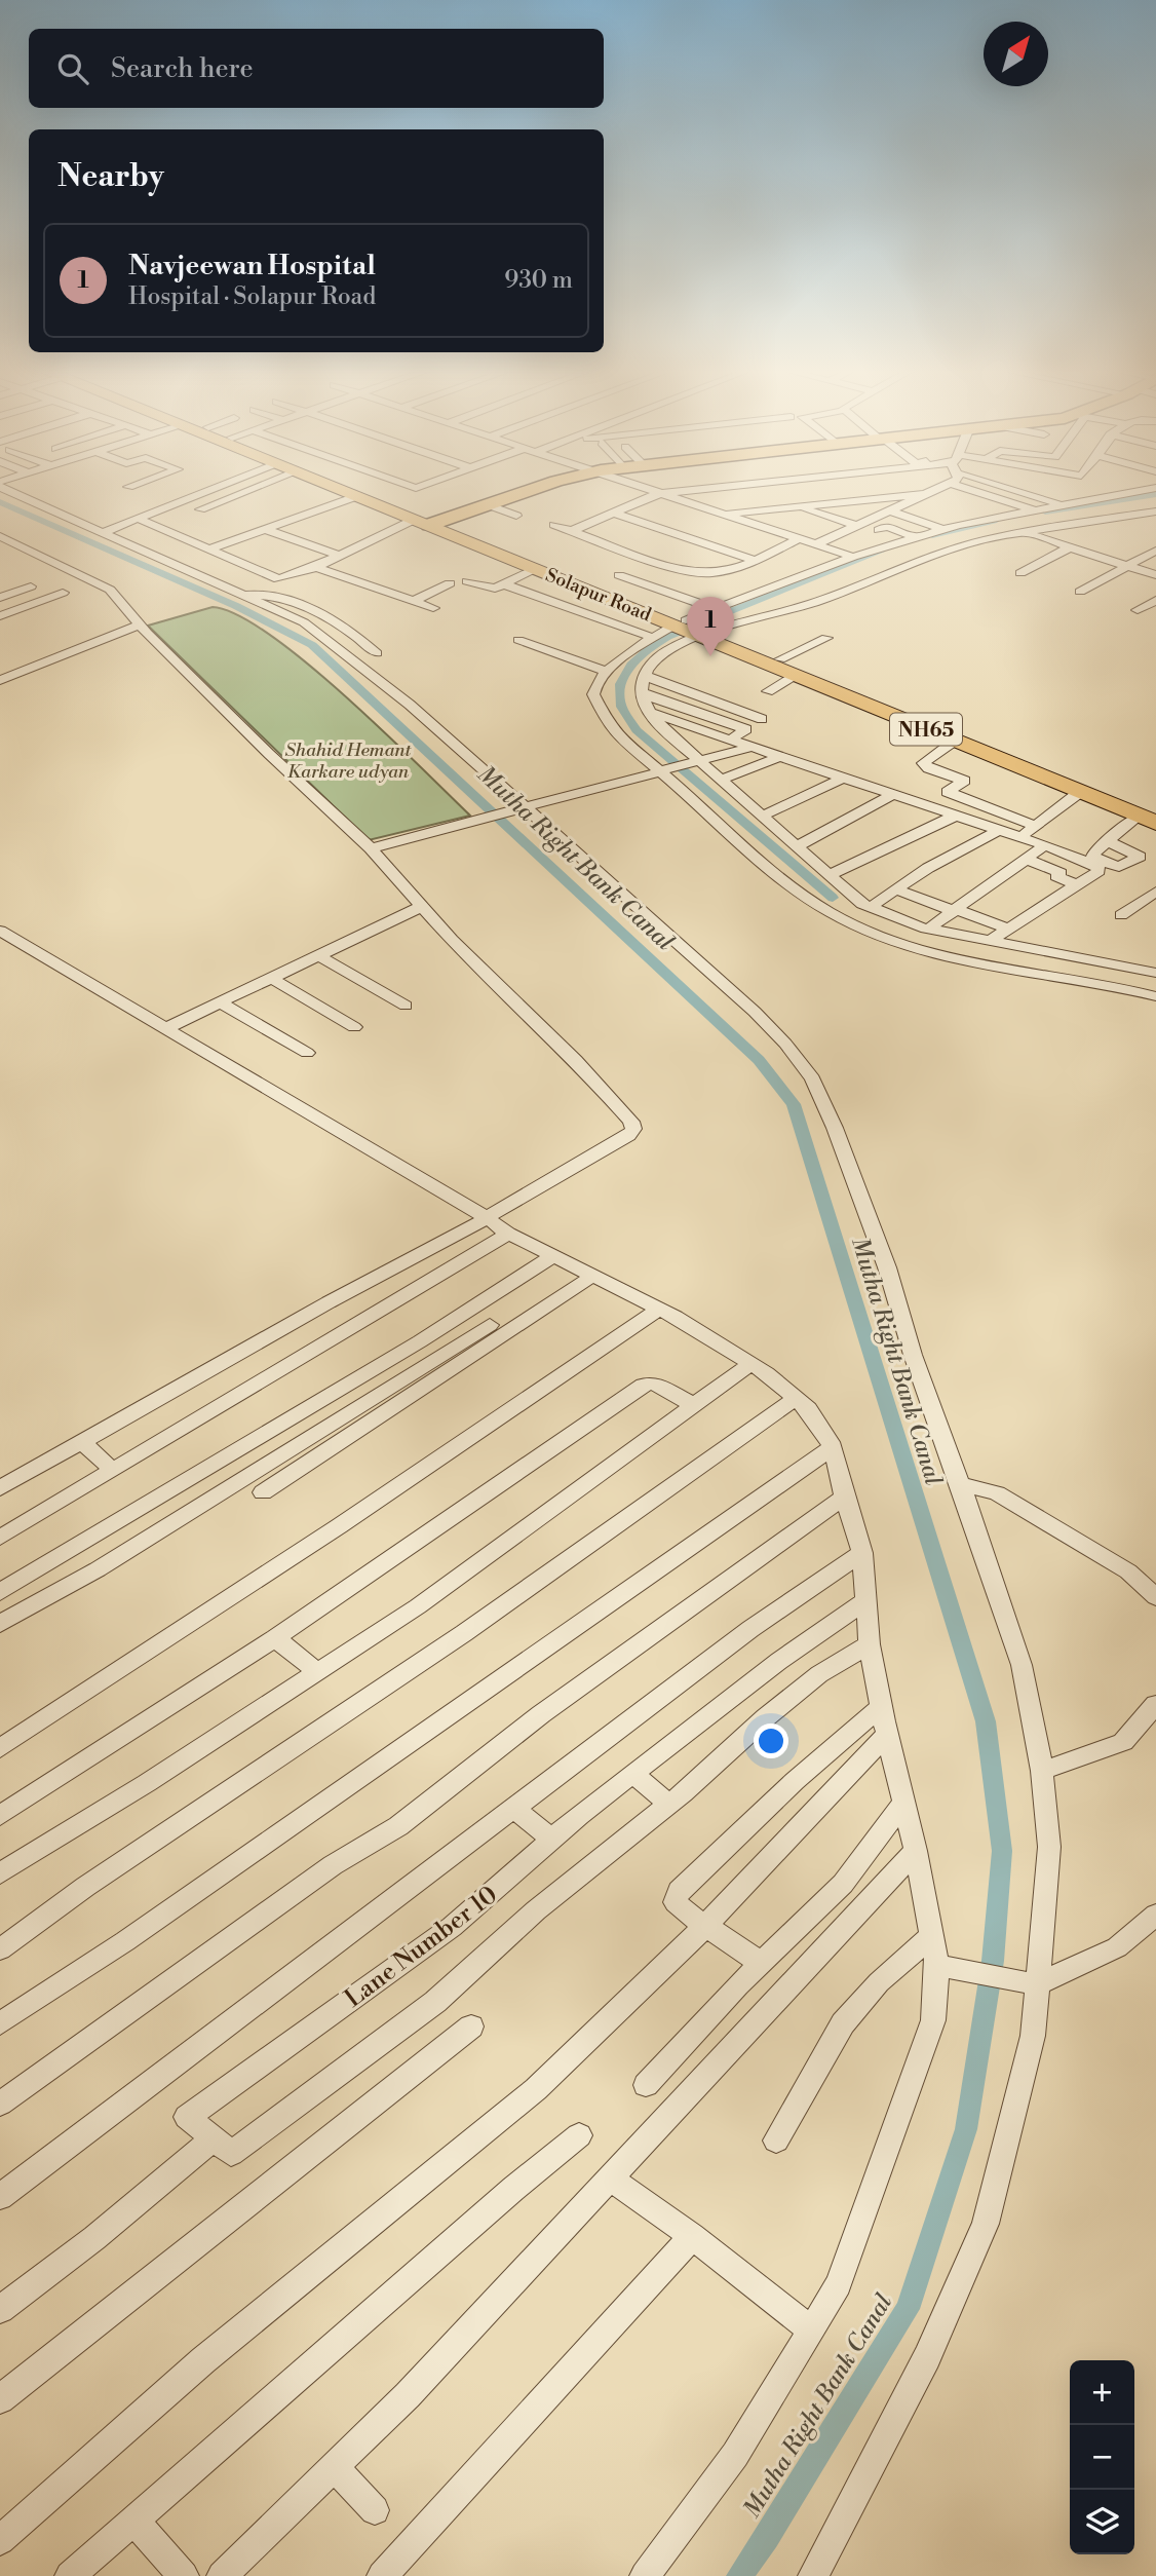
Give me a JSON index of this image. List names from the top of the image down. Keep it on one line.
{"streets":{"highway":["Solapur Road","NH65"],"street":["Lane Number 10"]},"water":["Mutha Right Bank Canal"],"parks":["Shahid Hemant Karkare udyan"],"north":"top right","page":{"search":"Search here","heading":"Nearby","list":[{"mark":"1","name":"Navjeewan Hospital","note":"Hospital · Solapur Road","value":"930 m"}],"pins":"1","map_buttons":["+","−"]}}
